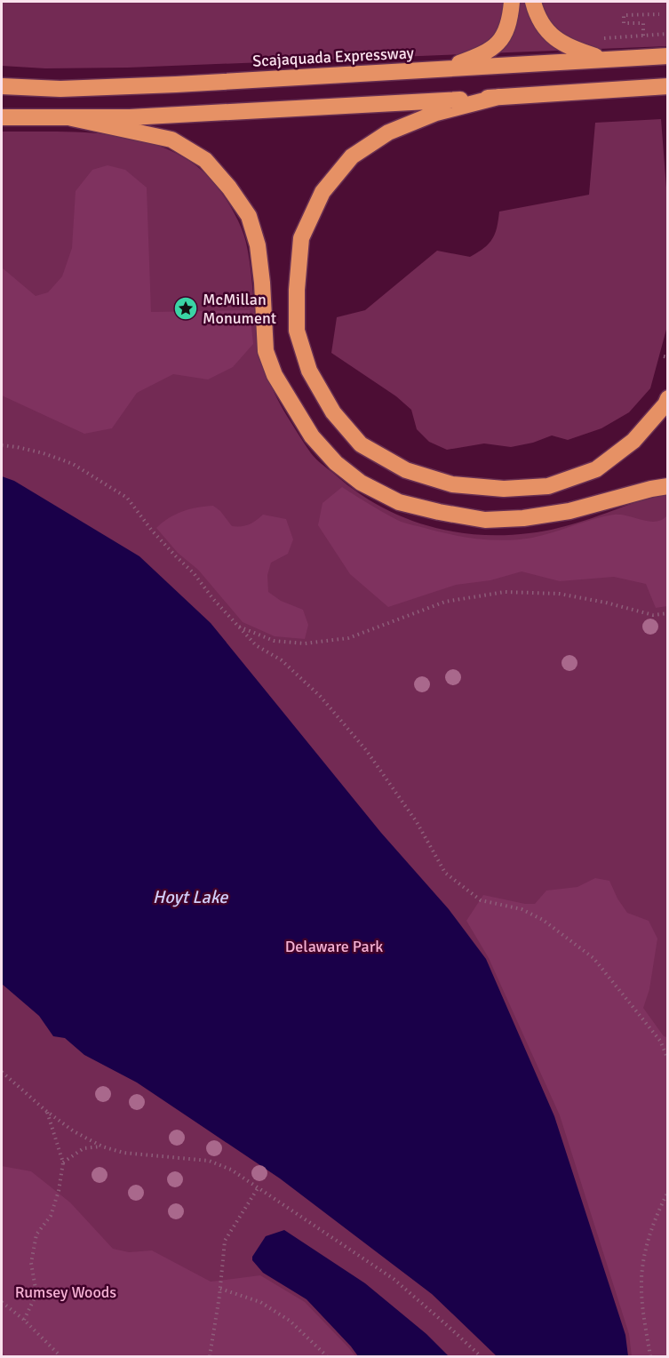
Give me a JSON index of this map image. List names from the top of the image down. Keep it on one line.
{"streets":{"highway":["Scajaquada Expressway"]},"water":["Hoyt Lake"],"parks":["Delaware Park","Rumsey Woods"],"places":{"place":["McMillan Monument"]}}
